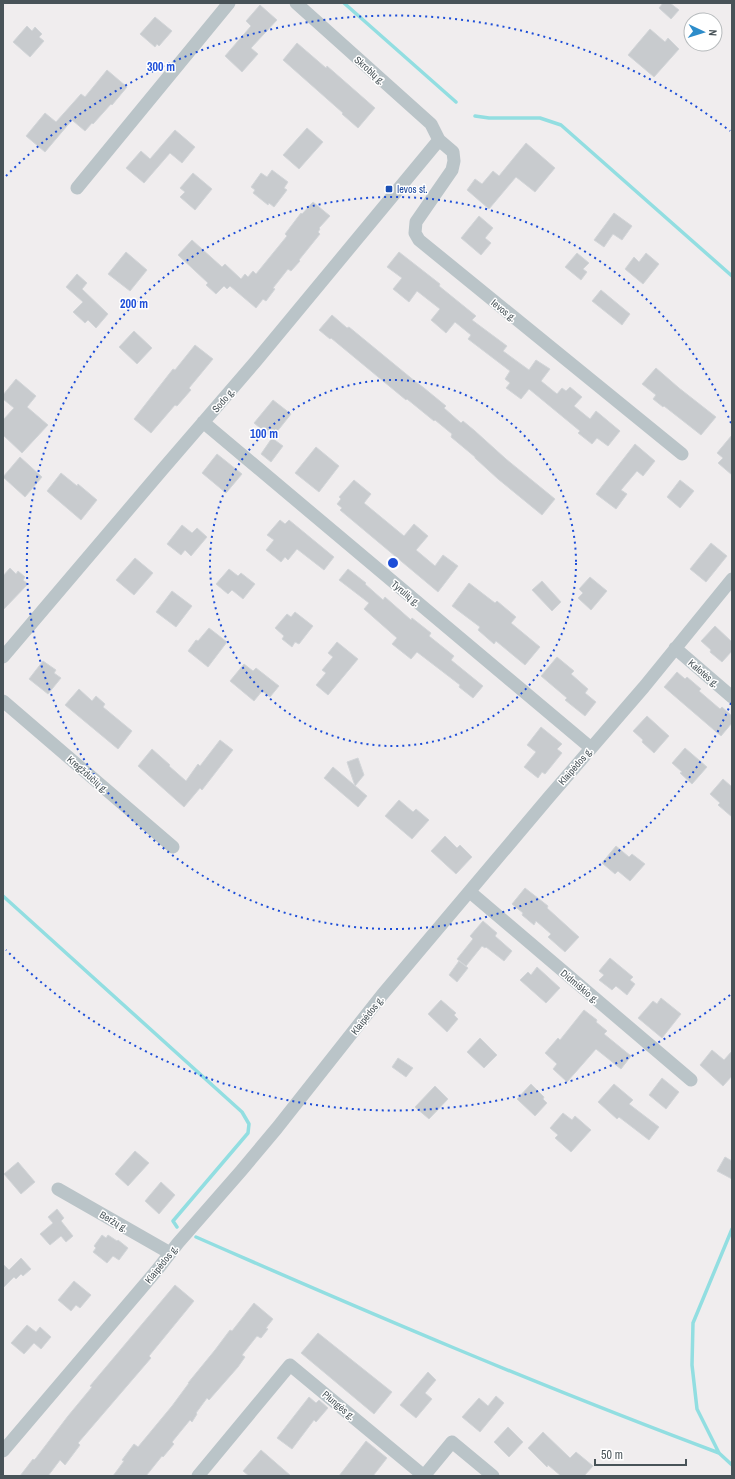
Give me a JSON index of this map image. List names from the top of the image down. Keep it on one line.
{"streets":{"street":["Skroblų g.","Ievos g.","Sodo g.","Tyrulių g.","Kalotės g.","Klaipėdos g.","Kregždučių g.","Didmiškio g.","Beržų g.","Plungės g."]},"crossings":[["Skroblų g.","Ievos g."],["Skroblų g.","Sodo g."],["Ievos g.","Sodo g."],["Sodo g.","Tyrulių g."],["Tyrulių g.","Klaipėdos g."],["Kalotės g.","Klaipėdos g."],["Klaipėdos g.","Didmiškio g."],["Klaipėdos g.","Beržų g."]],"places":{"transit":["Ievos st."]},"scale_bar":"50 m","north":"right","rings":["300 m","200 m","100 m"]}
